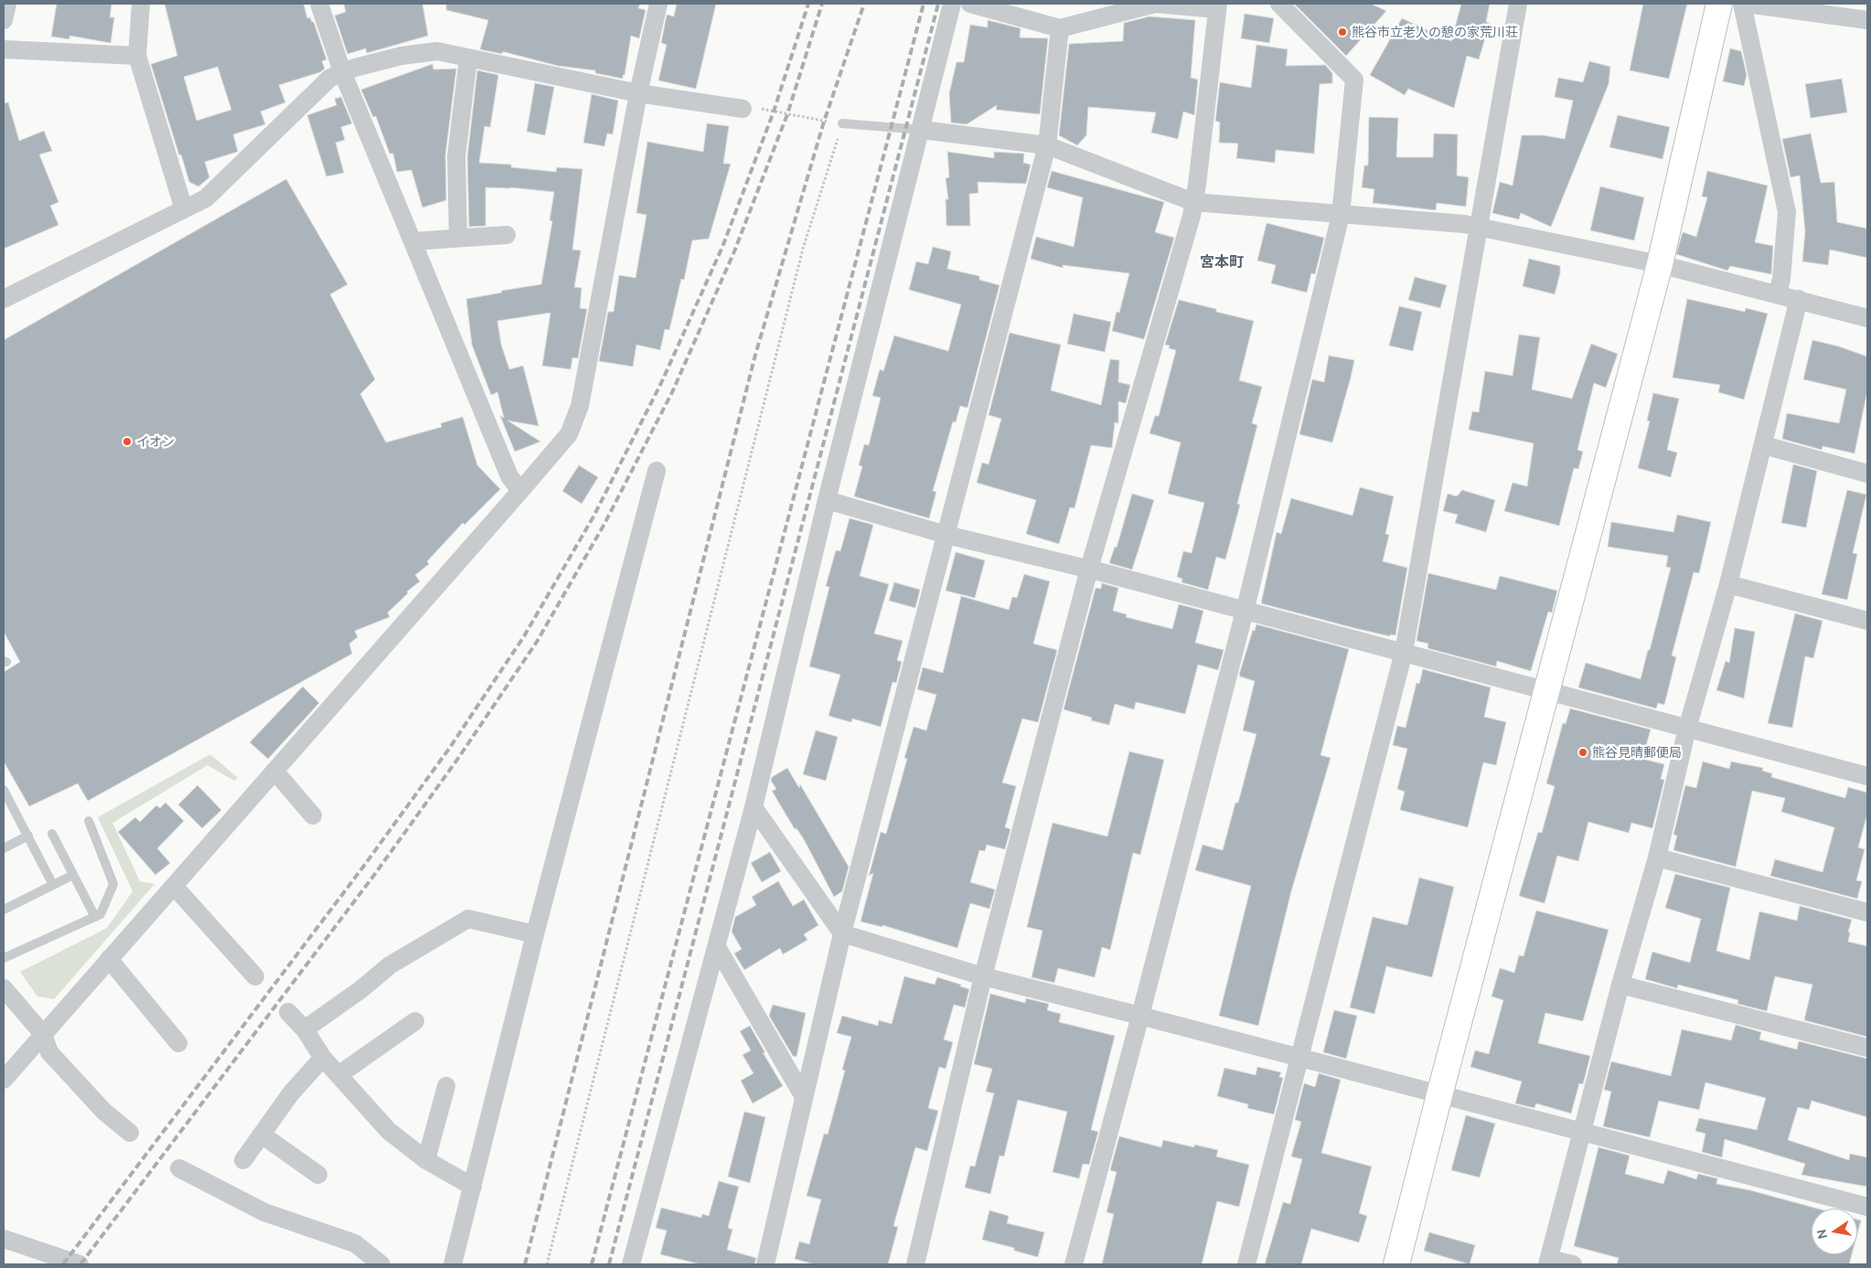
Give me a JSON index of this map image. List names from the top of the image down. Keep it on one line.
{"districts":["宮本町"],"places":["熊谷市立老人の憩の家荒川荘","イオン","熊谷見晴郵便局"],"north":"left"}
